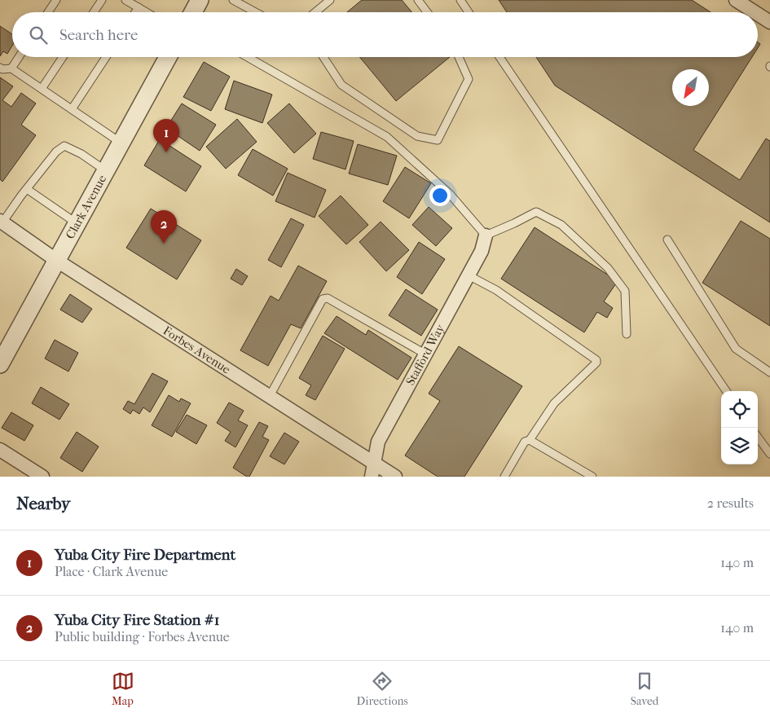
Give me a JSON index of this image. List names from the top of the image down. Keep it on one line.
{"streets":{"street":["Clark Avenue","Forbes Avenue","Stafford Way"]},"crossings":[["Clark Avenue","Forbes Avenue"],["Forbes Avenue","Stafford Way"]],"north":"bottom left","page":{"search":"Search here","pins":["1","2"],"heading":["Nearby","2 results"],"list":[{"mark":"1","name":"Yuba City Fire Department","note":"Place · Clark Avenue","value":"140 m"},{"mark":"2","name":"Yuba City Fire Station #1","note":"Public building · Forbes Avenue","value":"140 m"}],"nav":["Map","Directions","Saved"]}}
